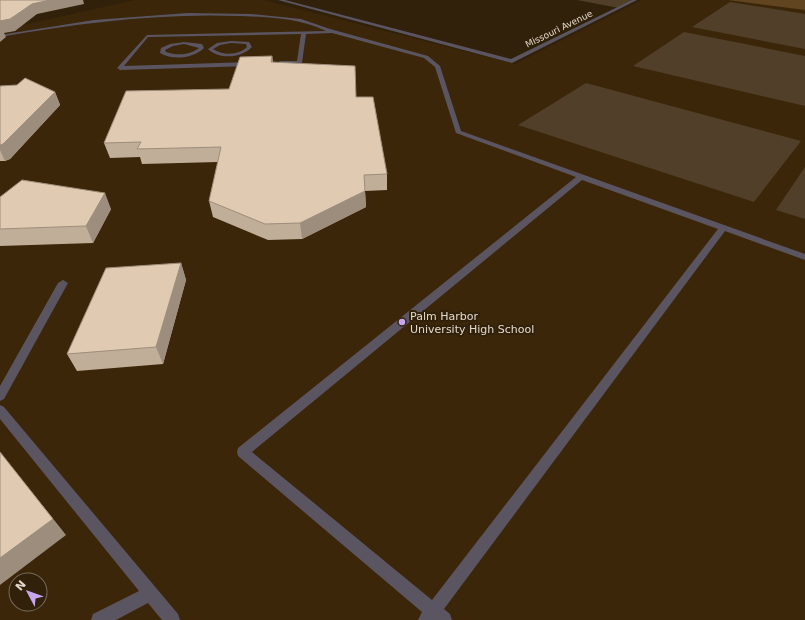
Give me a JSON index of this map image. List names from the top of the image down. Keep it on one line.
{"streets":{"street":["Missouri Avenue"]},"places":["Palm Harbor University High School"],"north":"top left"}
